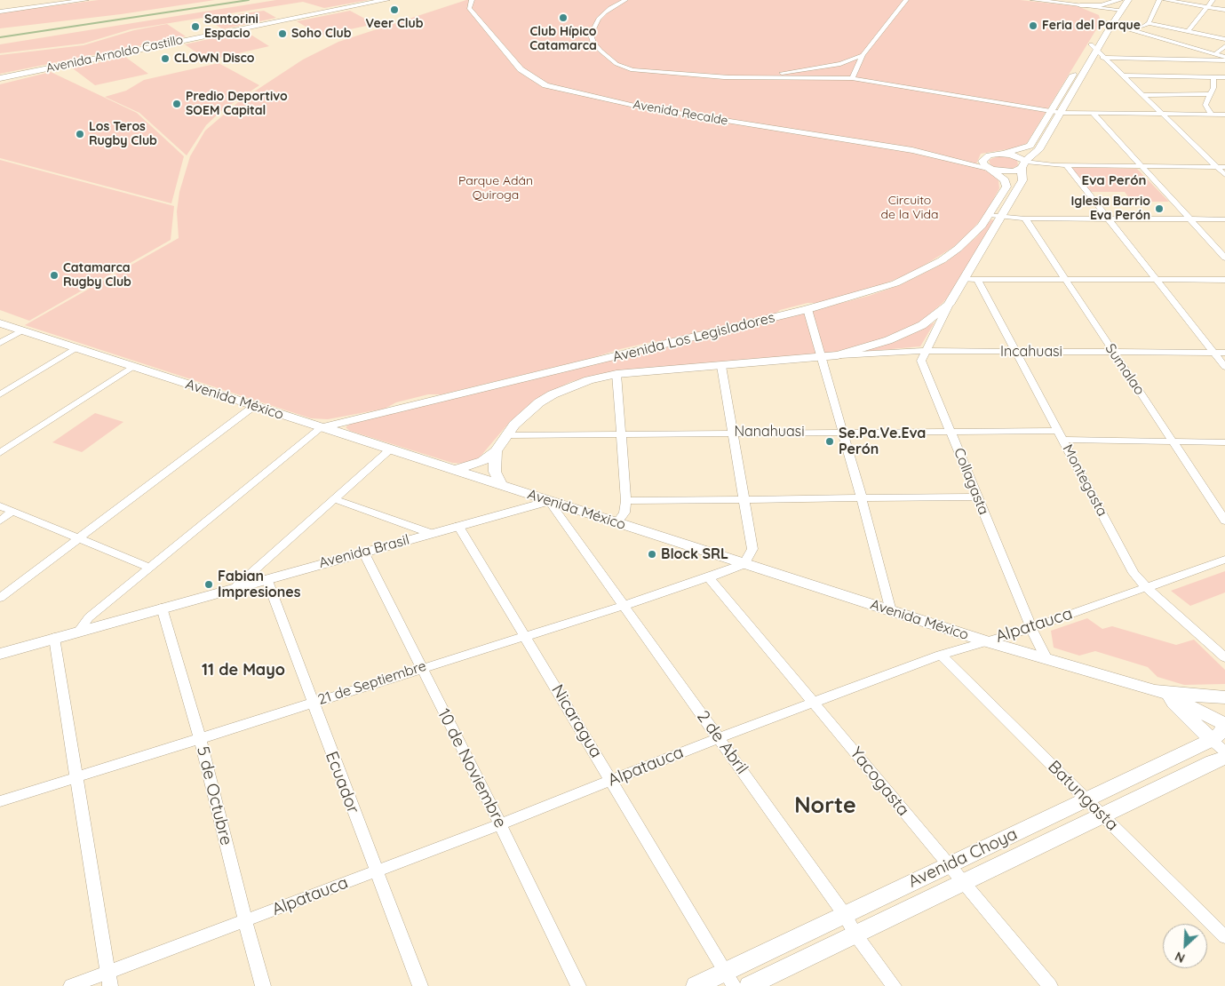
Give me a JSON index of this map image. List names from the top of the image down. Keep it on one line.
{"streets":{"main road":["Avenida Arnoldo Castillo","Avenida Los Legisladores","Avenida México","Avenida Choya"],"street":["Avenida Recalde","Incahuasi","Sumalao","Nanahuasi","Montegasta","Collagasta","Avenida Brasil","Alpatauca","21 de Septiembre","Nicaragua","2 de Abril","10 de Noviembre","Yacogasta","Ecuador","5 de Octubre","Batungasta"]},"crossings":[["Avenida Recalde","Avenida Los Legisladores"],["Avenida Los Legisladores","Incahuasi"],["Avenida Los Legisladores","Avenida México"],["Avenida Los Legisladores","Nanahuasi"],["Incahuasi","Sumalao"],["Incahuasi","Montegasta"],["Incahuasi","Collagasta"],["Sumalao","Nanahuasi"],["Avenida México","Collagasta"],["Avenida México","Avenida Brasil"],["Avenida México","Alpatauca"],["Avenida México","21 de Septiembre"],["Avenida México","2 de Abril"],["Avenida México","Avenida Choya"],["Nanahuasi","Montegasta"],["Nanahuasi","Collagasta"],["Montegasta","Alpatauca"],["Collagasta","Alpatauca"],["Avenida Brasil","Nicaragua"],["Avenida Brasil","2 de Abril"],["Avenida Brasil","10 de Noviembre"],["Avenida Brasil","Ecuador"],["Avenida Brasil","5 de Octubre"],["Alpatauca","Nicaragua"],["Alpatauca","2 de Abril"],["Alpatauca","10 de Noviembre"],["Alpatauca","Yacogasta"],["Alpatauca","Ecuador"],["Alpatauca","5 de Octubre"],["Alpatauca","Batungasta"],["21 de Septiembre","Nicaragua"],["21 de Septiembre","2 de Abril"],["21 de Septiembre","10 de Noviembre"],["21 de Septiembre","Yacogasta"],["21 de Septiembre","Ecuador"],["21 de Septiembre","5 de Octubre"],["Nicaragua","Avenida Choya"],["2 de Abril","Avenida Choya"],["Yacogasta","Avenida Choya"],["Batungasta","Avenida Choya"]],"districts":["Eva Perón","11 de Mayo","Norte"],"parks":["Parque Adán Quiroga","Circuito de la Vida"],"places":["Veer Club","Club Hípico Catamarca","Feria del Parque","Santorini Espacio","Soho Club","CLOWN Disco","Predio Deportivo SOEM Capital","Los Teros Rugby Club","Iglesia Barrio Eva Perón","Catamarca Rugby Club","Se.Pa.Ve.Eva Perón","Block SRL","Fabian Impresiones"],"north":"bottom left"}
